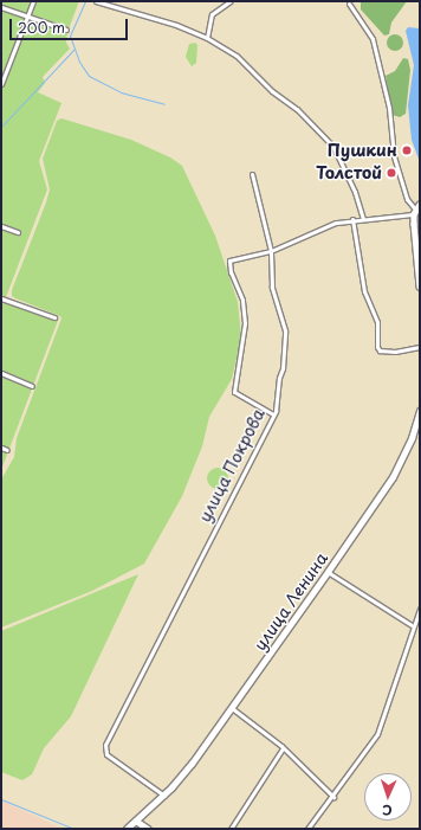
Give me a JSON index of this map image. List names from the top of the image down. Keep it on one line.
{"streets":{"main road":["улица Ленина"],"street":["улица Покрова"]},"crossings":[["улица Покрова","улица Ленина"]],"places":["Пушкин","Толстой"],"scale_bar":"200 m","north":"bottom"}
